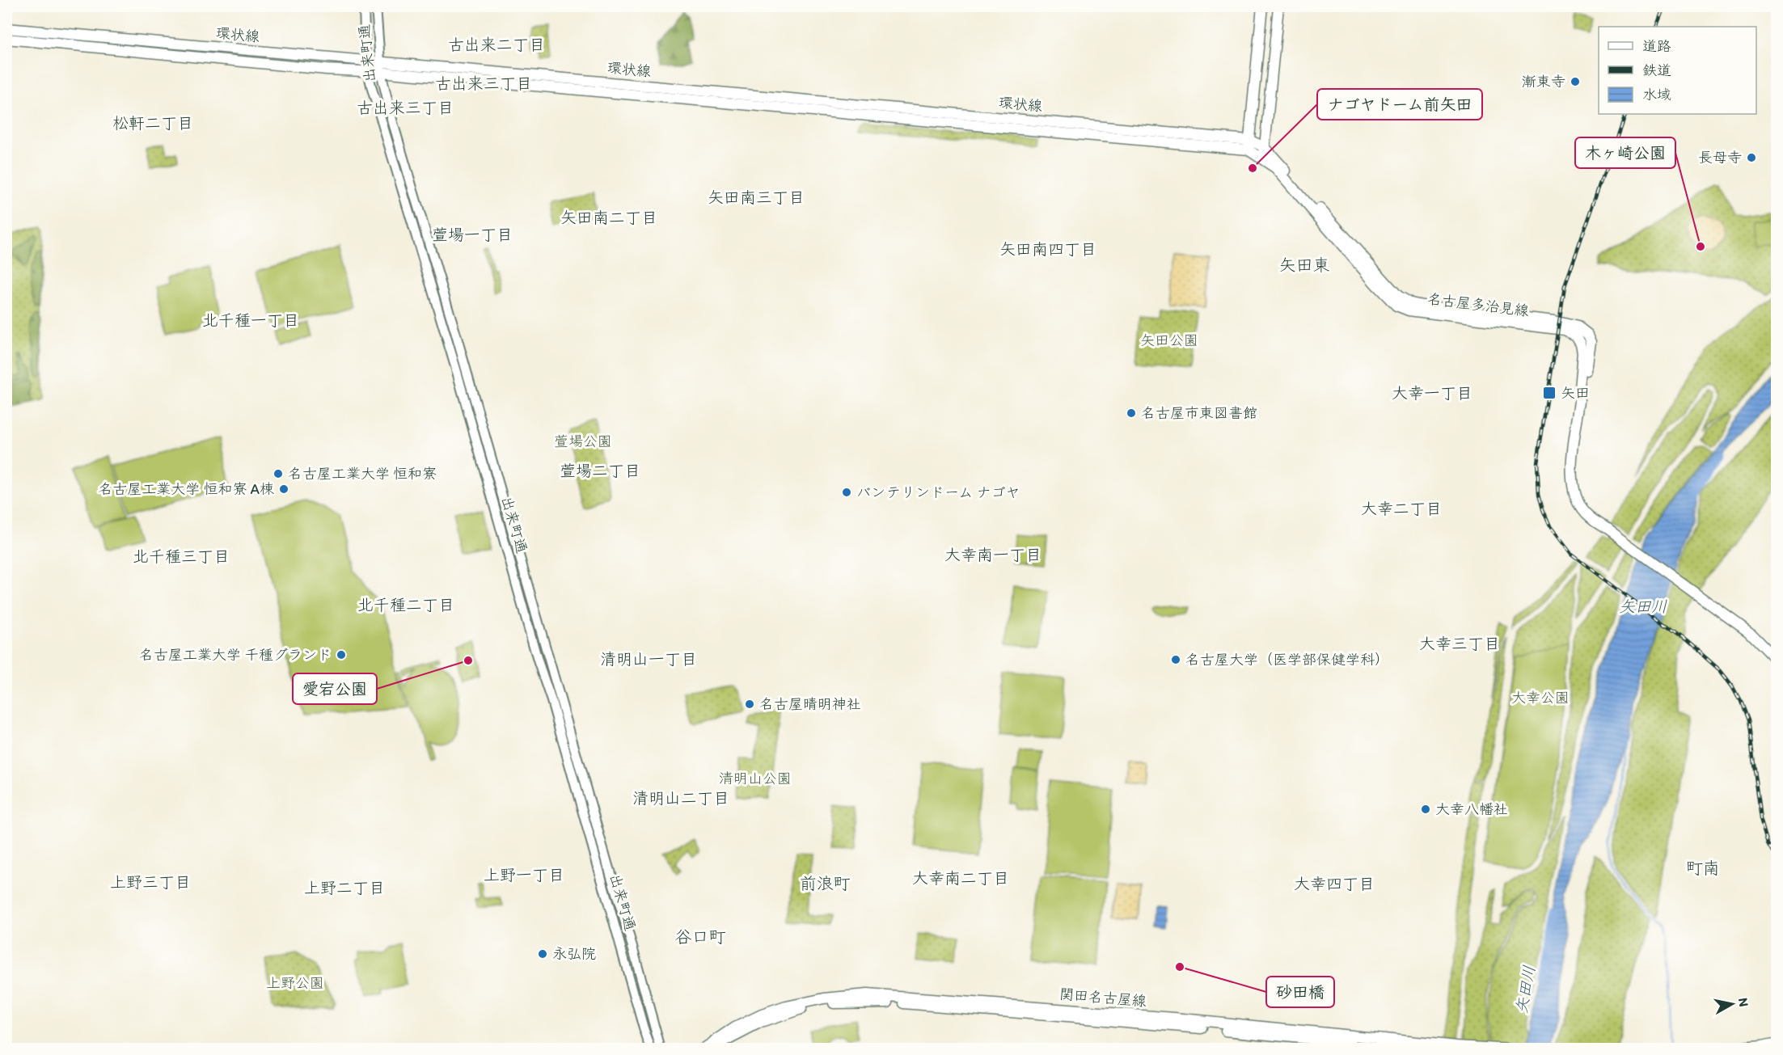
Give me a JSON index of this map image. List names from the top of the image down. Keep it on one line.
{"streets":{"main road":["環状線","出来町通","名古屋多治見線","関田名古屋線"]},"crossings":[["環状線","出来町通"],["環状線","名古屋多治見線"]],"districts":["古出来二丁目","古出来三丁目","古出来三丁目","松軒二丁目","矢田南三丁目","矢田南二丁目","萱場一丁目","矢田南四丁目","矢田東","北千種一丁目","大幸一丁目","萱場二丁目","大幸二丁目","大幸南一丁目","北千種三丁目","北千種二丁目","大幸三丁目","清明山一丁目","清明山二丁目","町南","上野一丁目","大幸南二丁目","上野三丁目","前浪町","大幸四丁目","上野二丁目","谷口町"],"water":["矢田川"],"parks":["矢田公園","萱場公園","大幸公園","清明山公園","上野公園"],"places":{"other":["漸東寺","長母寺","ナゴヤドーム前矢田","木ヶ崎公園","名古屋市東図書館","名古屋工業大学 恒和寮","名古屋工業大学 恒和寮 A棟","バンテリンドーム ナゴヤ","名古屋工業大学 千種グランド","名古屋大学（医学部保健学科）","愛宕公園","名古屋晴明神社","大幸八幡社","永弘院","砂田橋"],"transit":["矢田"]},"legend":["道路","鉄道","水域"],"north":"right"}
